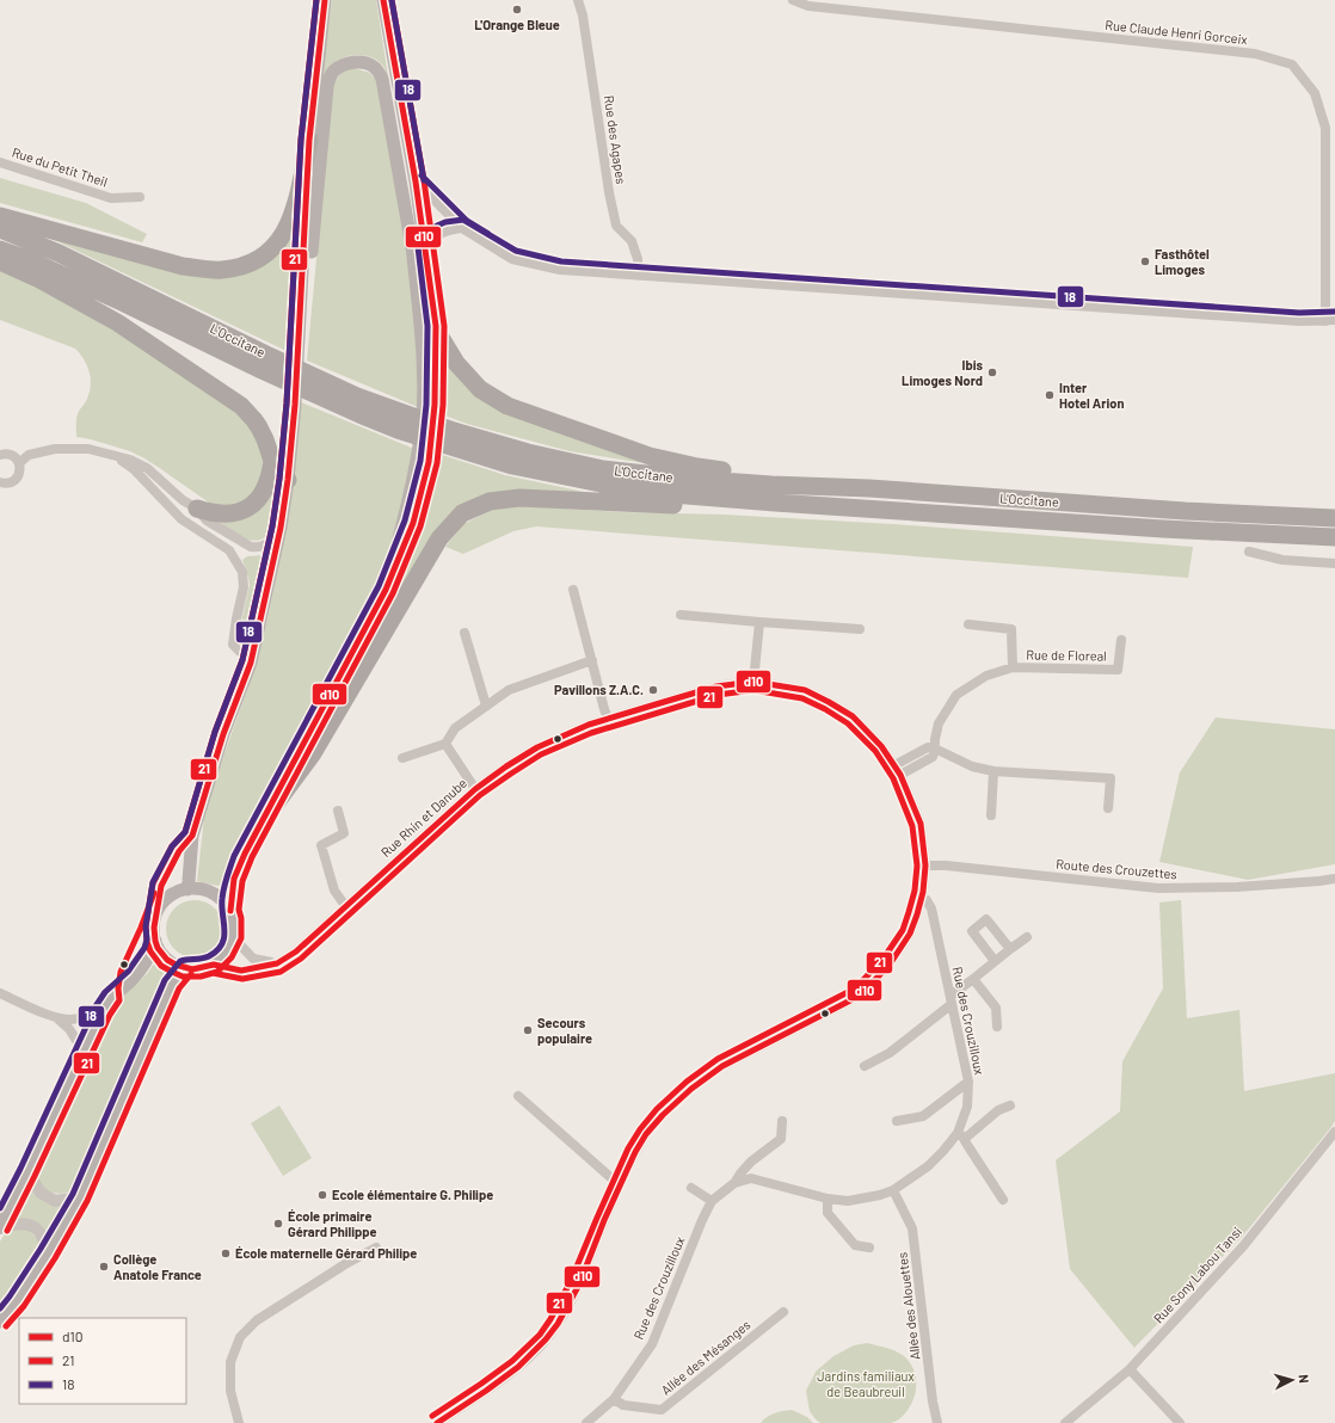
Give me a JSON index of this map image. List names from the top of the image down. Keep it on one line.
{"streets":{"highway":["L'Occitane"],"street":["Rue Claude Henri Gorceix","Rue des Agapes","Rue du Petit Theil","Rue de Floreal","Rue Rhin et Danube","Route des Crouzettes","Rue des Crouzilloux","Rue Sony Labou Tansi","Allée des Alouettes","Allée des Mésanges"]},"crossings":[["Rue Rhin et Danube","Route des Crouzettes"],["Rue Rhin et Danube","Rue des Crouzilloux"],["Rue des Crouzilloux","Allée des Alouettes"],["Rue des Crouzilloux","Allée des Mésanges"]],"parks":["Jardins familiaux de Beaubreuil"],"places":["L'Orange Bleue","Fasthôtel Limoges","Ibis Limoges Nord","Inter Hotel Arion","Pavillons Z.A.C.","Secours populaire","Ecole élémentaire G. Philipe","École primaire Gérard Philippe","École maternelle Gérard Philipe","Collège Anatole France"],"lines":["transit line d10","transit line 21","transit line 18"],"legend":["d10","21","18"],"north":"right"}
